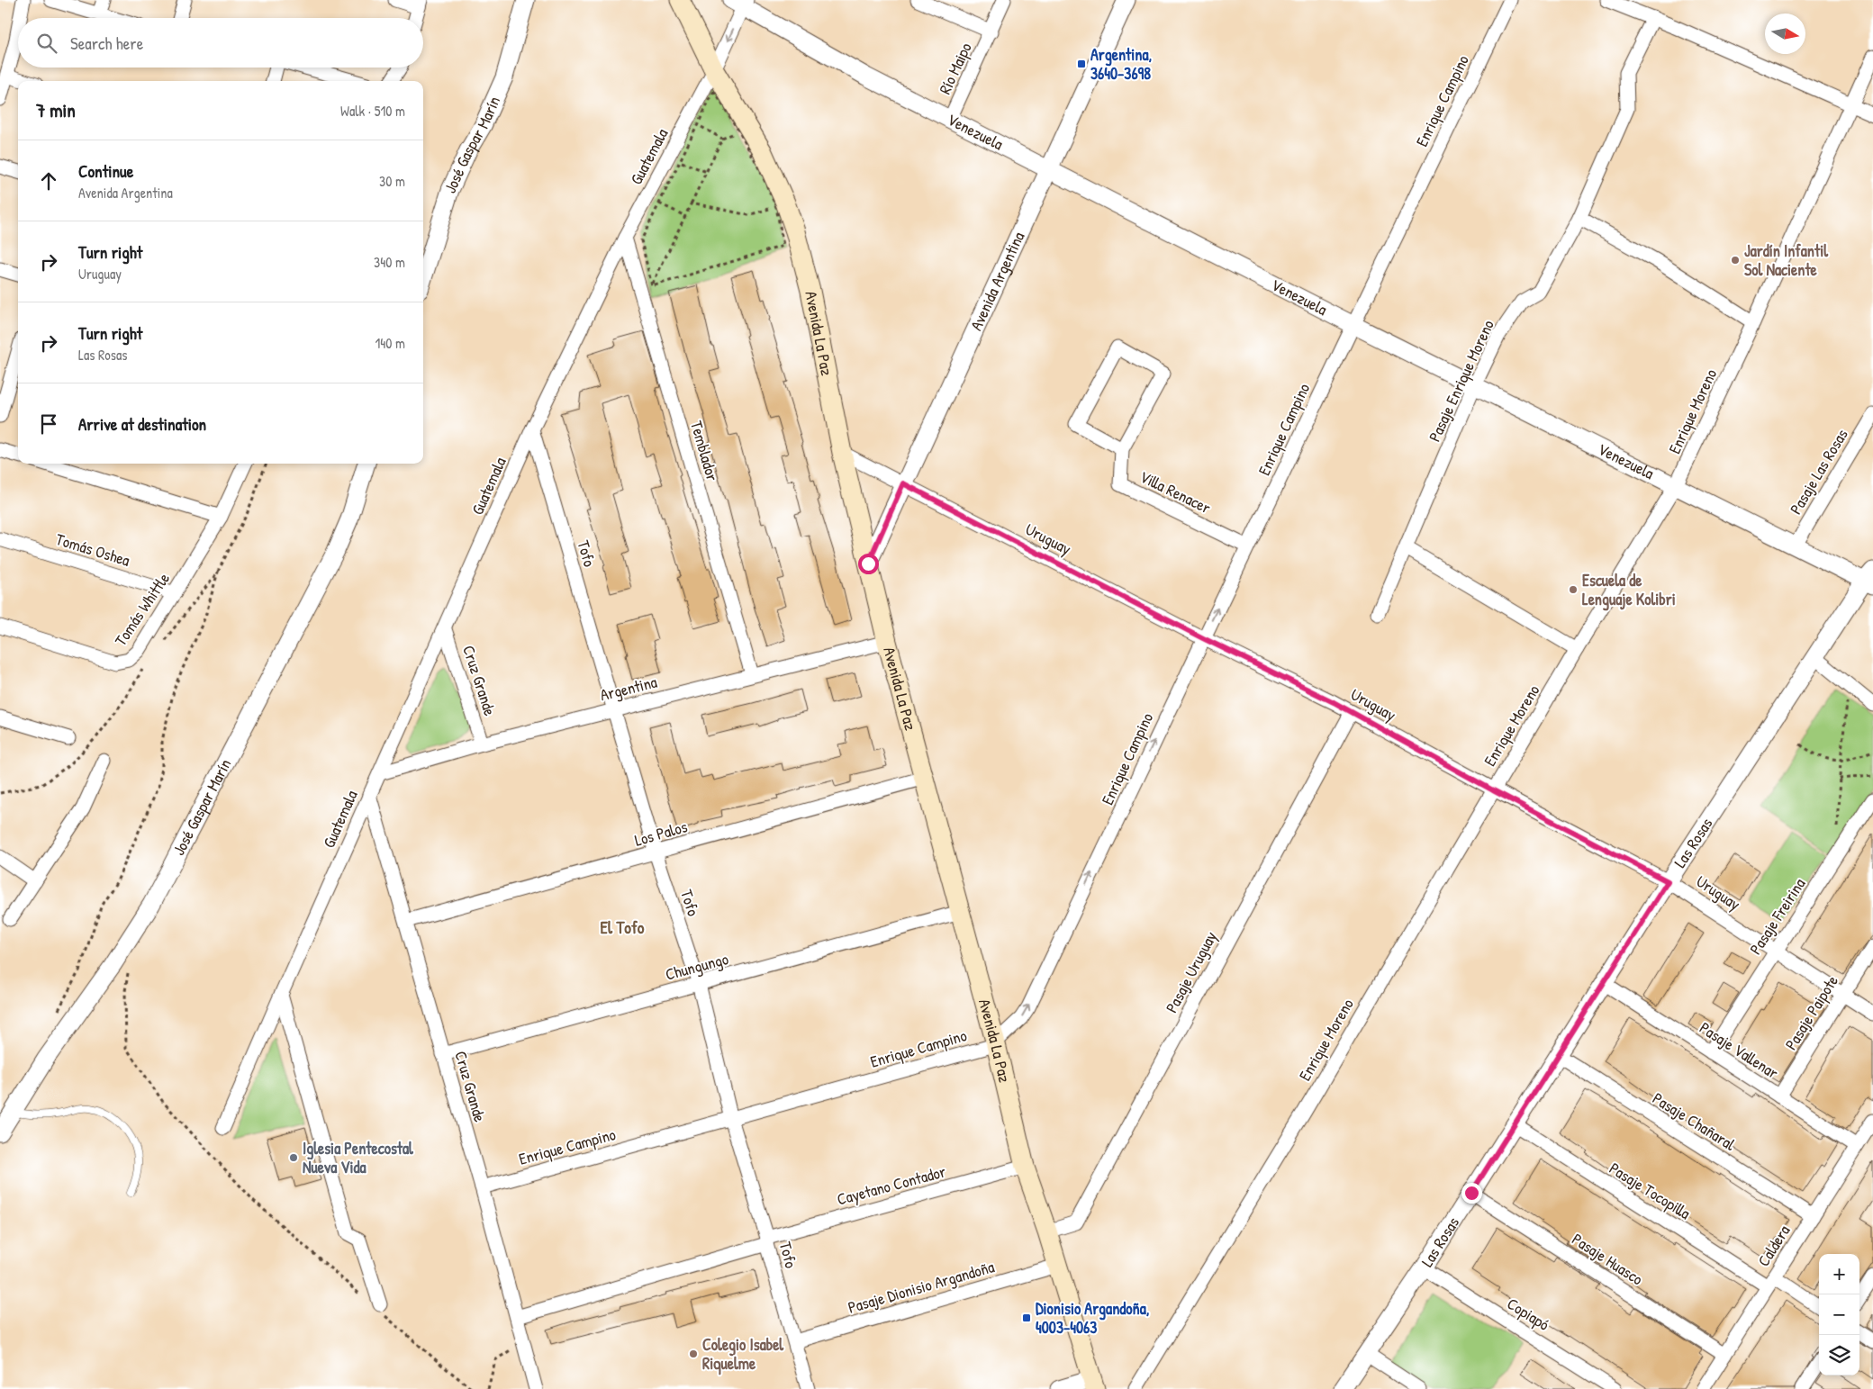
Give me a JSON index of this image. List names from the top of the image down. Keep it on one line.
{"streets":{"main road":["Avenida La Paz"],"street":["Río Maipo","Enrique Campino","Venezuela","José Gaspar Marín","Guatemala","Avenida Argentina","Pasaje Enrique Moreno","Enrique Moreno","Temblador","Pasaje Las Rosas","Villa Renacer","Uruguay","Tomás Oshea","Tofo","Tomás Whittle","Cruz Grande","Argentina","Los Palos","Las Rosas","Pasaje Freirina","Chungungo","Pasaje Uruguay","Pasaje Paipote","Pasaje Vallenar","Pasaje Chañaral","Cayetano Contador","Pasaje Tocopilla","Caldera","Pasaje Huasco","Pasaje Dionisio Argandoña","Copiapó"]},"crossings":[["Río Maipo","Venezuela"],["Enrique Campino","Venezuela"],["Enrique Campino","Avenida La Paz"],["Enrique Campino","Villa Renacer"],["Enrique Campino","Uruguay"],["Enrique Campino","Tofo"],["Enrique Campino","Cruz Grande"],["Venezuela","Guatemala"],["Venezuela","Avenida Argentina"],["Venezuela","Pasaje Enrique Moreno"],["Venezuela","Enrique Moreno"],["Venezuela","Pasaje Las Rosas"],["Venezuela","Las Rosas"],["Guatemala","Avenida La Paz"],["Guatemala","Temblador"],["Guatemala","Tofo"],["Guatemala","Cruz Grande"],["Guatemala","Argentina"],["Avenida Argentina","Avenida La Paz"],["Avenida Argentina","Uruguay"],["Avenida La Paz","Uruguay"],["Avenida La Paz","Argentina"],["Avenida La Paz","Los Palos"],["Avenida La Paz","Chungungo"],["Avenida La Paz","Pasaje Uruguay"],["Avenida La Paz","Cayetano Contador"],["Avenida La Paz","Pasaje Dionisio Argandoña"],["Enrique Moreno","Uruguay"],["Temblador","Argentina"],["Uruguay","Las Rosas"],["Uruguay","Pasaje Freirina"],["Uruguay","Pasaje Uruguay"],["Uruguay","Pasaje Paipote"],["Tomás Oshea","Tomás Whittle"],["Tofo","Argentina"],["Tofo","Los Palos"],["Tofo","Chungungo"],["Tofo","Cayetano Contador"],["Tofo","Pasaje Dionisio Argandoña"],["Cruz Grande","Argentina"],["Cruz Grande","Los Palos"],["Cruz Grande","Chungungo"],["Cruz Grande","Cayetano Contador"],["Las Rosas","Pasaje Vallenar"],["Las Rosas","Pasaje Chañaral"],["Las Rosas","Pasaje Tocopilla"],["Las Rosas","Pasaje Huasco"],["Las Rosas","Copiapó"],["Pasaje Freirina","Pasaje Vallenar"],["Pasaje Paipote","Pasaje Vallenar"],["Pasaje Vallenar","Caldera"],["Pasaje Chañaral","Caldera"],["Pasaje Tocopilla","Caldera"],["Caldera","Pasaje Huasco"]],"districts":["El Tofo"],"places":{"transit":["Argentina, 3640-3698","Dionisio Argandoña, 4003-4063"],"other":["Jardín Infantil Sol Naciente","Escuela de Lenguaje Kolibri","Iglesia Pentecostal Nueva Vida","Colegio Isabel Riquelme"]},"north":"right","page":{"search":"Search here","heading":["7 min","Walk · 510 m"],"list":[["Continue","Avenida Argentina","30 m"],["Turn right","Uruguay","340 m"],["Turn right","Las Rosas","140 m"],"Arrive at destination"],"map_buttons":["+","−"]}}
